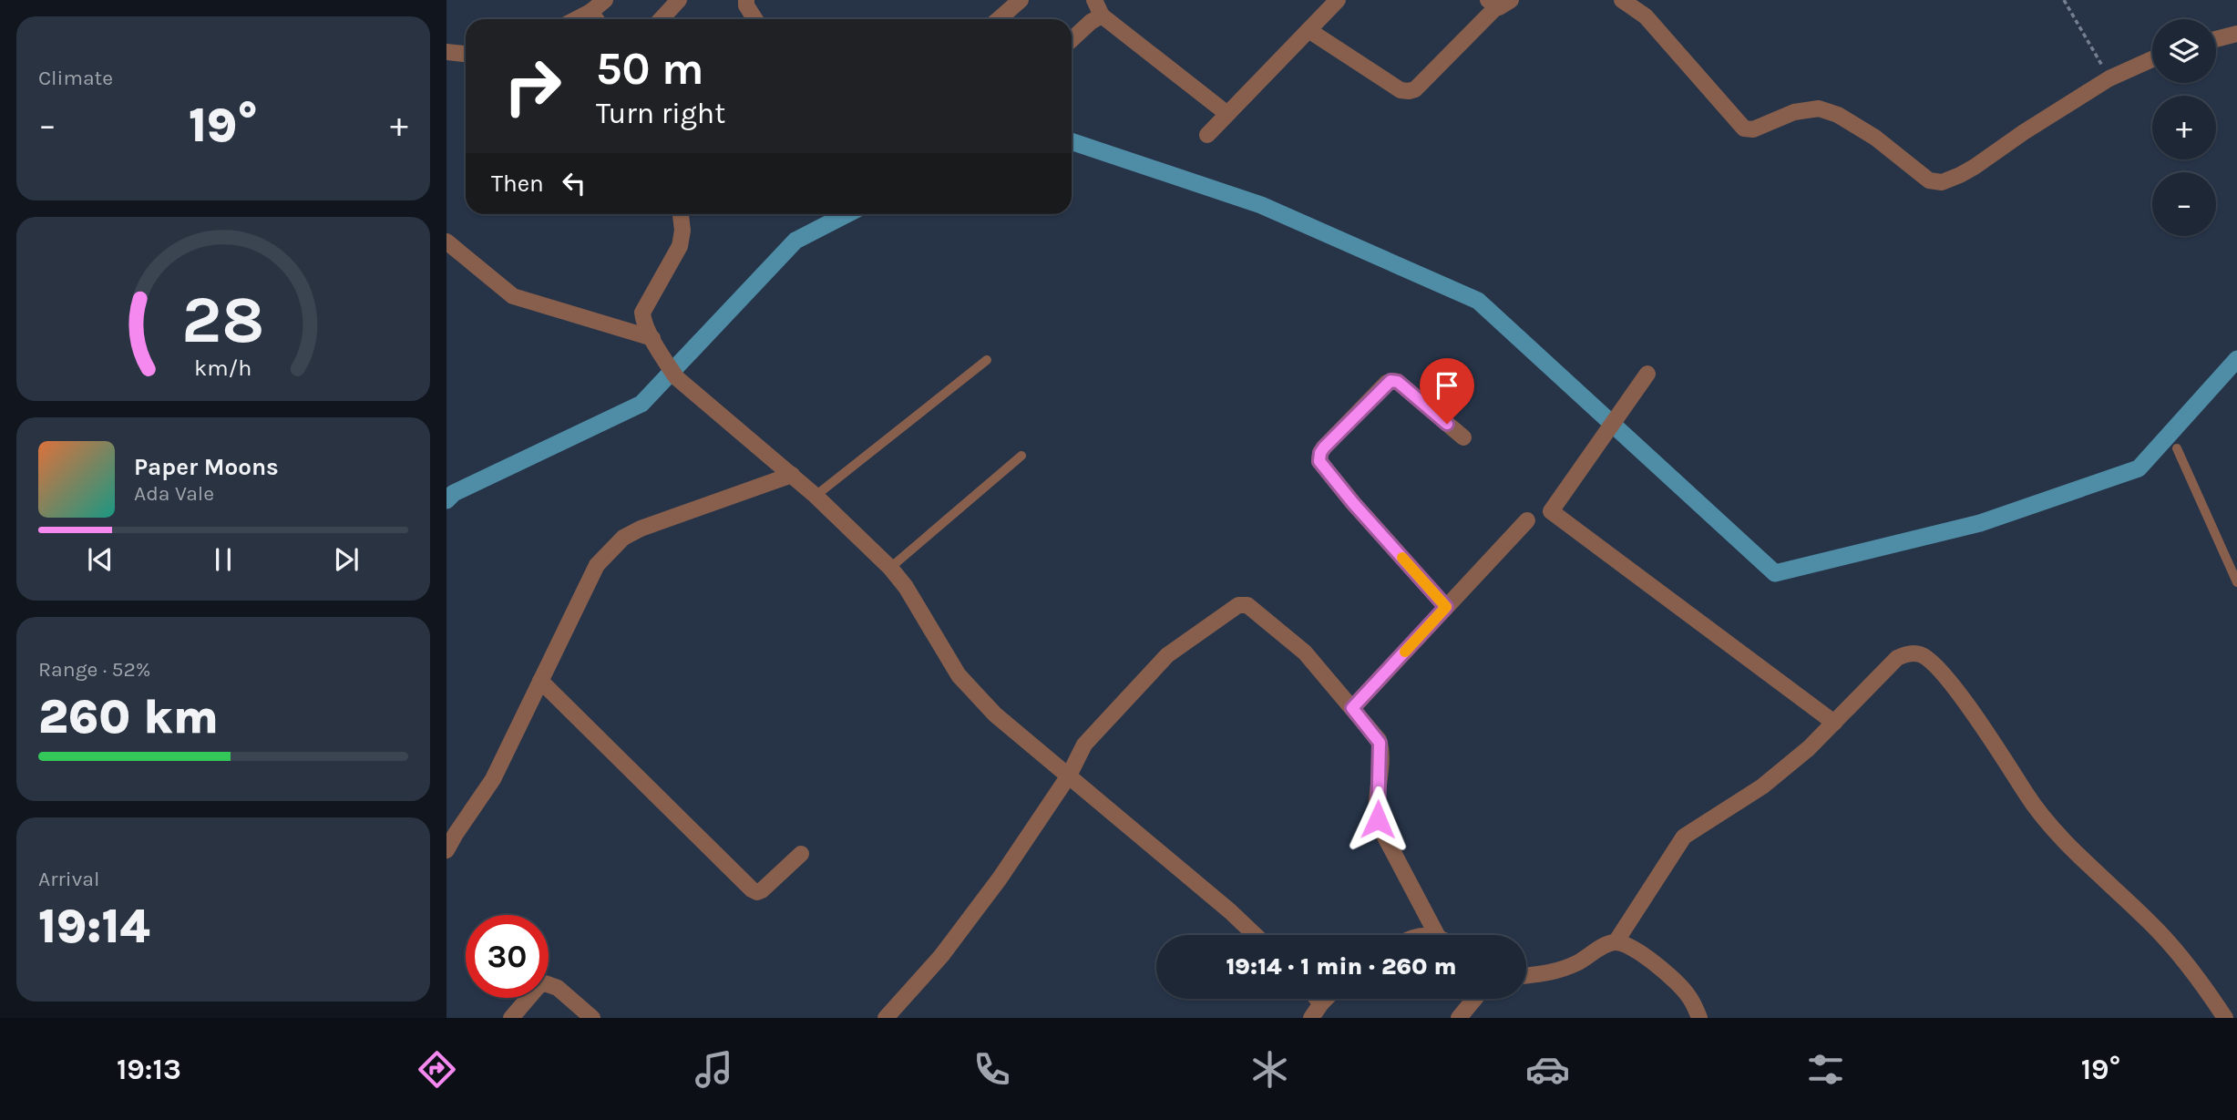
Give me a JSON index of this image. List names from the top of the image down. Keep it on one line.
{"page":{"tile":["Climate",["Range · 52%","260 km"],["Arrival","19:14"]],"map_buttons":["+","−"],"turn":["50 m","Turn right"],"heat":["−","19°","+"],"then":"Then","song":["Paper Moons","Ada Vale"],"limit":"30","trip":"19:14 · 1 min · 260 m","tabs":["19:13","19°"],"gauge":["28","km/h"]}}
